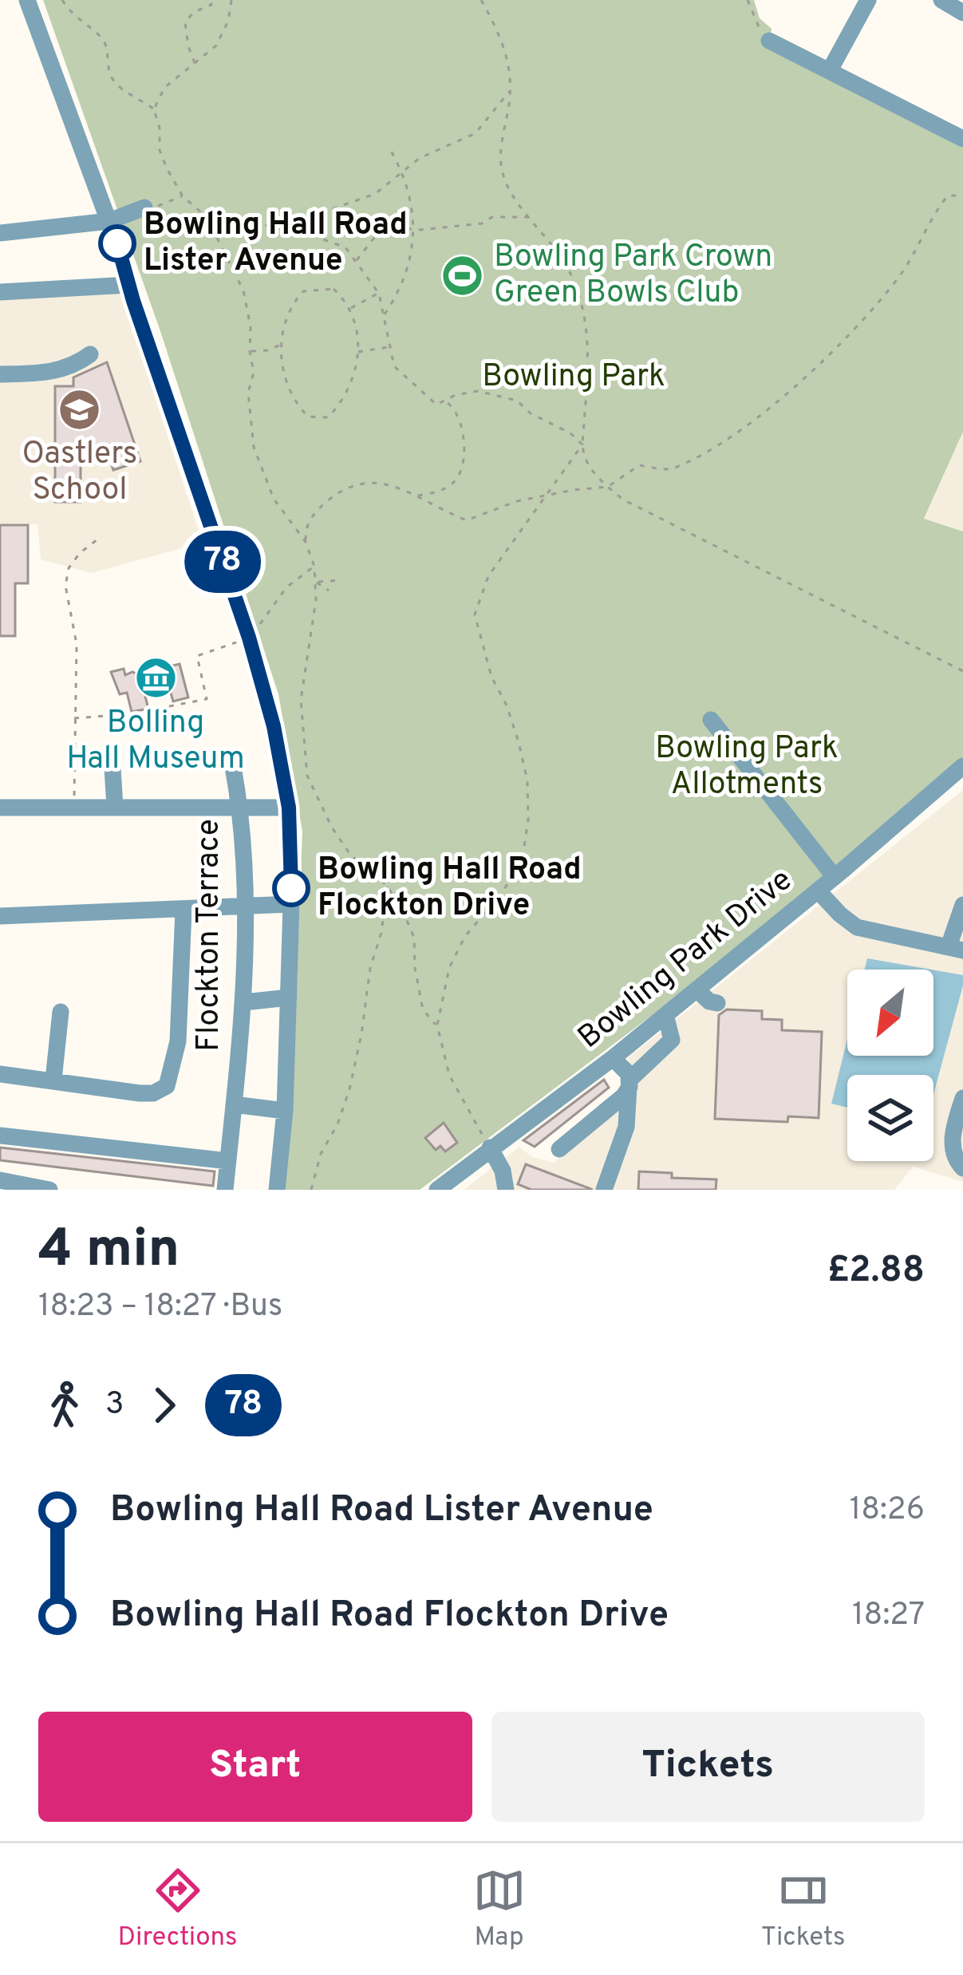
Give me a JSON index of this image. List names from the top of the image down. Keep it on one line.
{"streets":{"street":["Flockton Terrace","Bowling Park Drive"]},"parks":["Bowling Park","Bowling Park Allotments"],"places":{"other":["Bowling Hall Road Lister Avenue","Bowling Hall Road Flockton Drive"],"sports":["Bowling Park Crown Green Bowls Club"],"school or university":["Oastlers School"],"museum":["Bolling Hall Museum"]},"lines":["bus line 78"],"north":"bottom left","page":{"on_map":"78","heading":["4 min","18:23 – 18:27 · Bus","£2.88"],"legs":["3","78"],"list":[{"name":"Bowling Hall Road Lister Avenue","value":"18:26"},{"name":"Bowling Hall Road Flockton Drive","value":"18:27"}],"buttons":["Start","Tickets"],"tabs":["Directions","Map","Tickets"]}}
